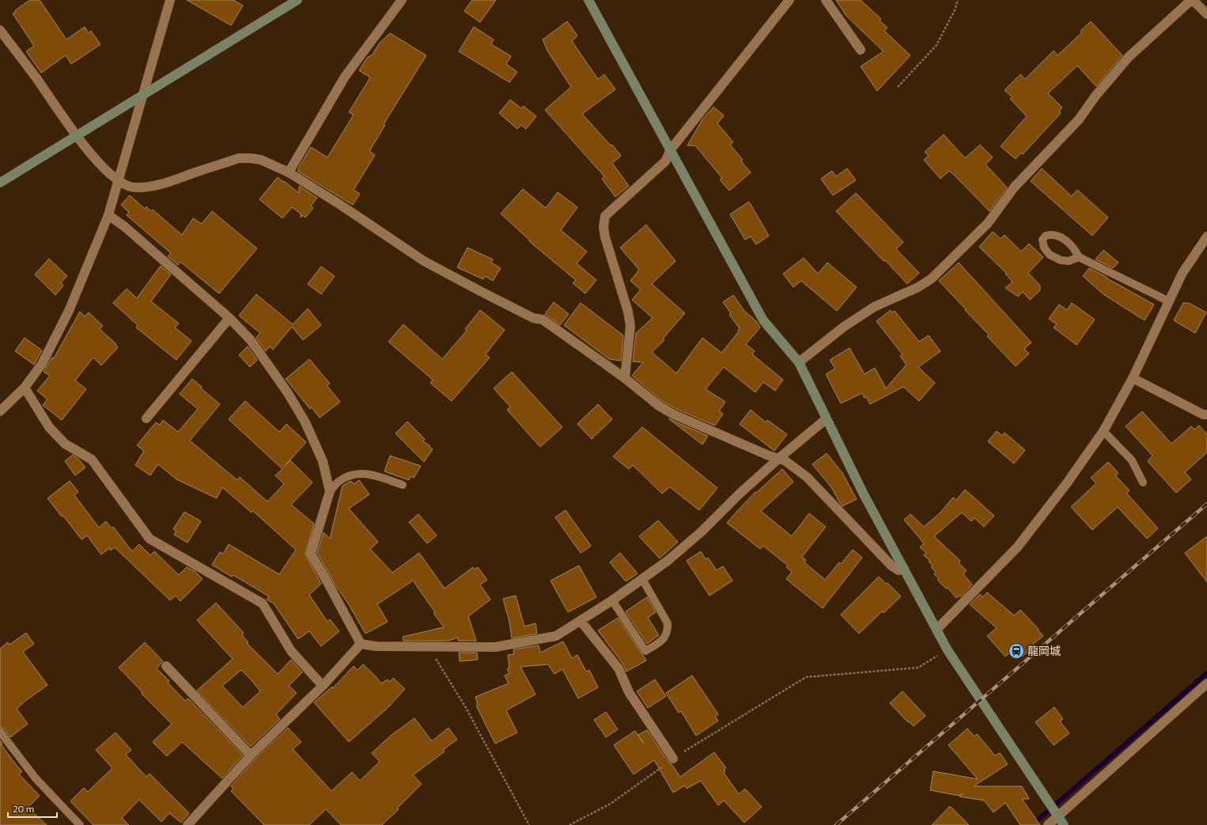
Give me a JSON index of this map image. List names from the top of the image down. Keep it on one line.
{"places":{"station":["龍岡城"]},"scale_bar":"20 m"}
